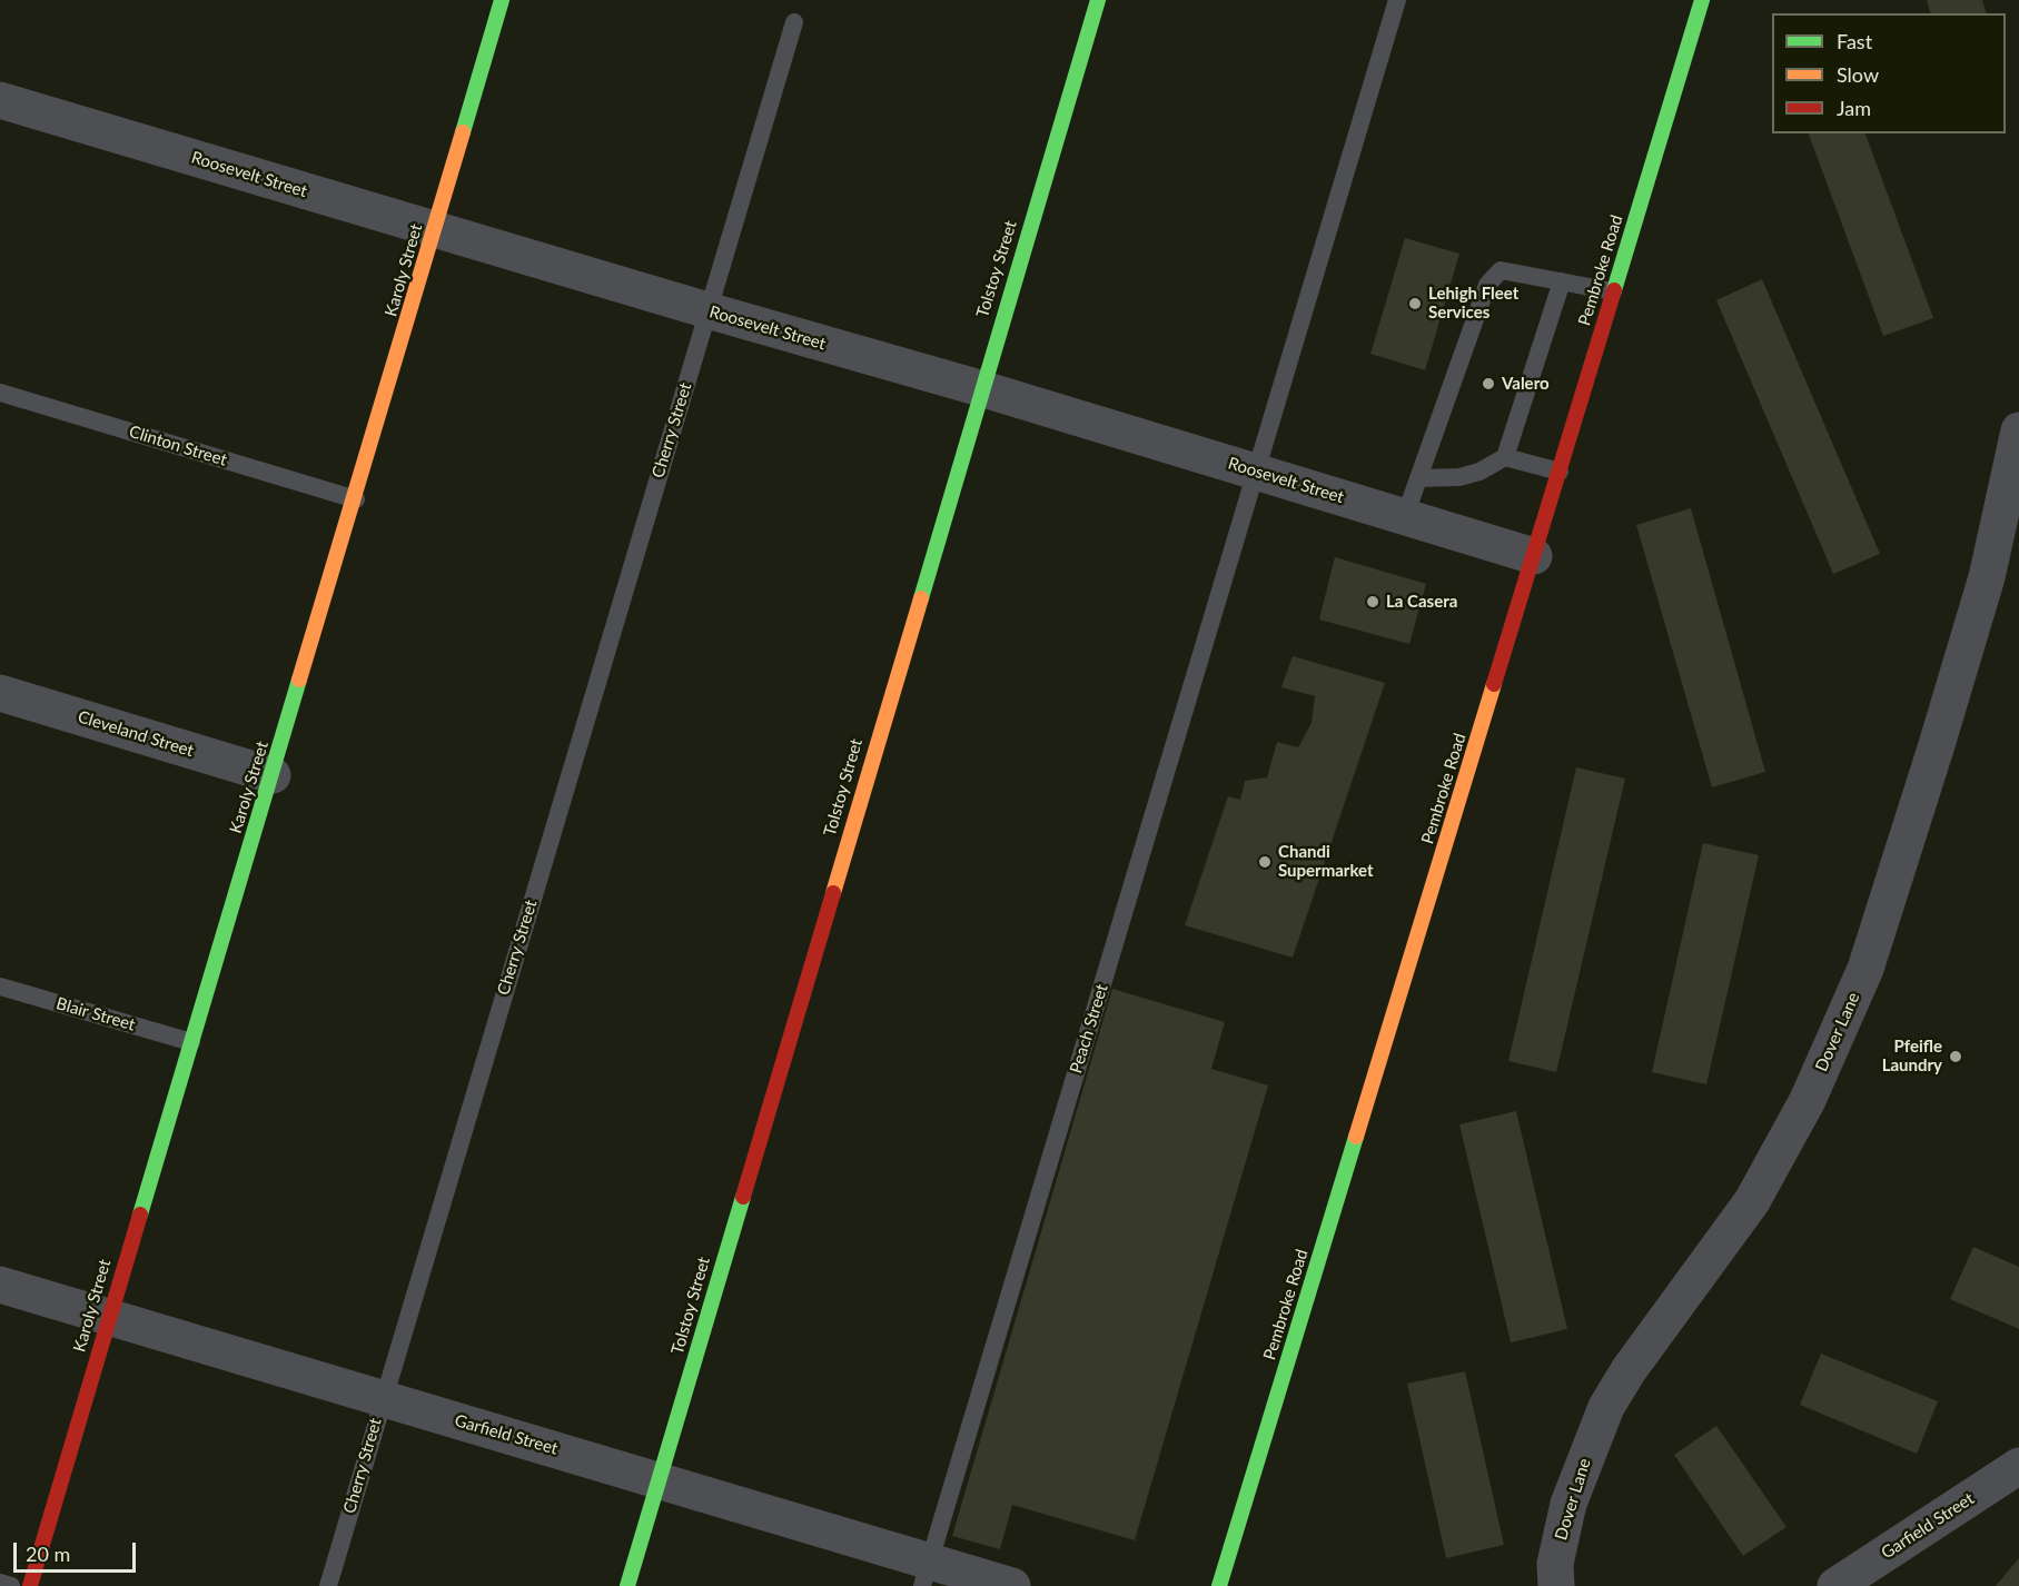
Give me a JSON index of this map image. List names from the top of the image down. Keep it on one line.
{"streets":{"street":["Roosevelt Street","Tolstoy Street","Karoly Street","Pembroke Road","Cleveland Street","Dover Lane","Garfield Street"],"lane":["Cherry Street","Clinton Street","Blair Street","Peach Street"]},"crossings":[["Roosevelt Street","Tolstoy Street"],["Roosevelt Street","Karoly Street"],["Roosevelt Street","Pembroke Road"],["Roosevelt Street","Cherry Street"],["Roosevelt Street","Peach Street"],["Tolstoy Street","Garfield Street"],["Karoly Street","Clinton Street"],["Karoly Street","Cleveland Street"],["Karoly Street","Blair Street"],["Karoly Street","Garfield Street"],["Cherry Street","Garfield Street"],["Peach Street","Garfield Street"]],"places":["Lehigh Fleet Services","Valero","La Casera","Chandi Supermarket","Pfeifle Laundry"],"legend":["Fast","Slow","Jam"],"scale_bar":"20 m"}
